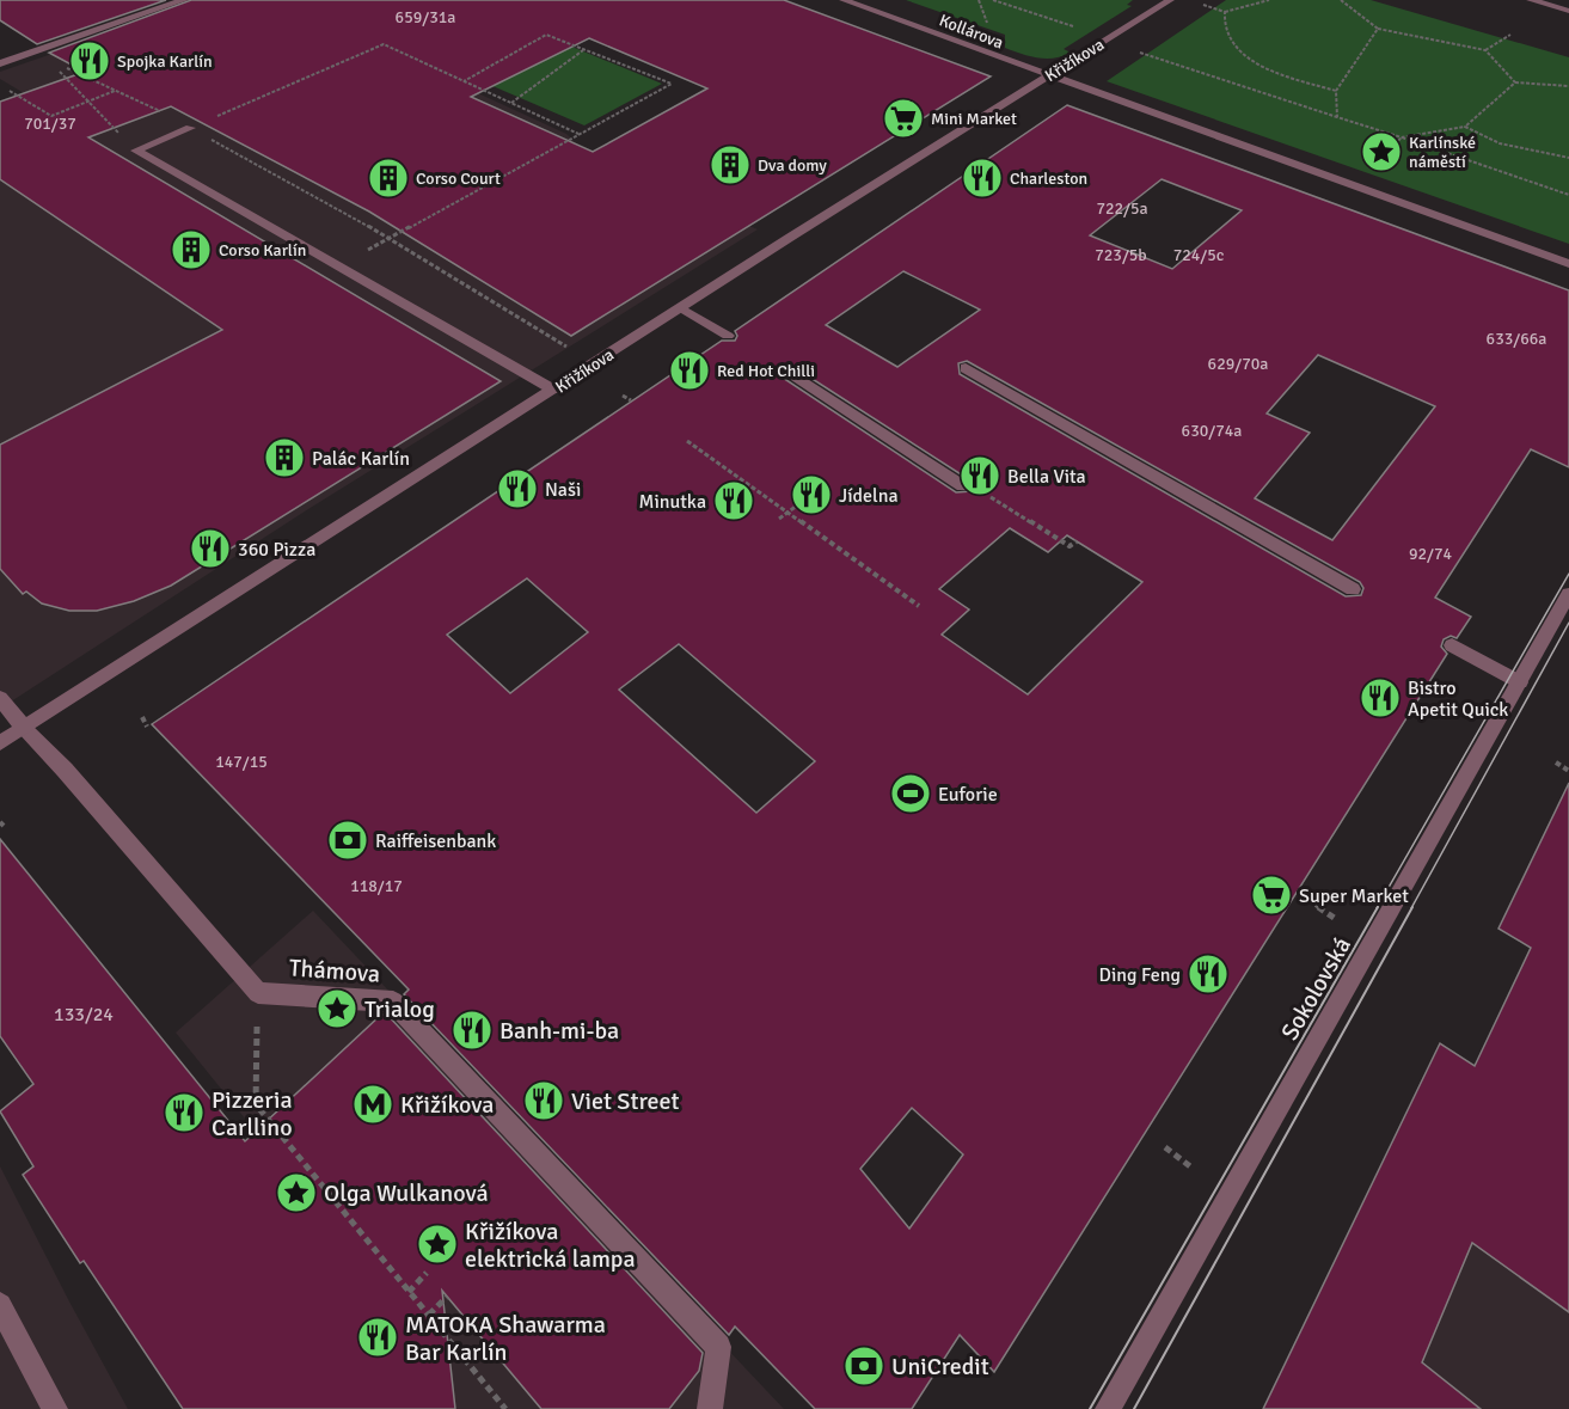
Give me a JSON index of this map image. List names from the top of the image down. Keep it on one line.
{"streets":{"street":["Kollárova","Křižíkova","Thámova","Sokolovská"]},"crossings":[["Kollárova","Křižíkova"]],"places":{"restaurant":["Spojka Karlín","Charleston","Red Hot Chilli","Bella Vita","Naši","Jídelna","Minutka","360 Pizza","Bistro Apetit Quick","Ding Feng","Banh-mi-ba","Viet Street","Pizzeria Carllino","MATOKA Shawarma Bar Karlín"],"supermarket":["Mini Market","Super Market"],"place":["Karlínské náměstí","Trialog","Olga Wulkanová","Křižíkova elektrická lampa"],"building":["Dva domy","Corso Court","Corso Karlín","Palác Karlín"],"sports":["Euforie"],"bank":["Raiffeisenbank","UniCredit"],"metro station":["Křižíkova"]},"house_numbers":["659/31a","701/37","722/5a","723/5b","724/5c","633/66a","629/70a","630/74a","92/74","147/15","118/17","133/24"]}
